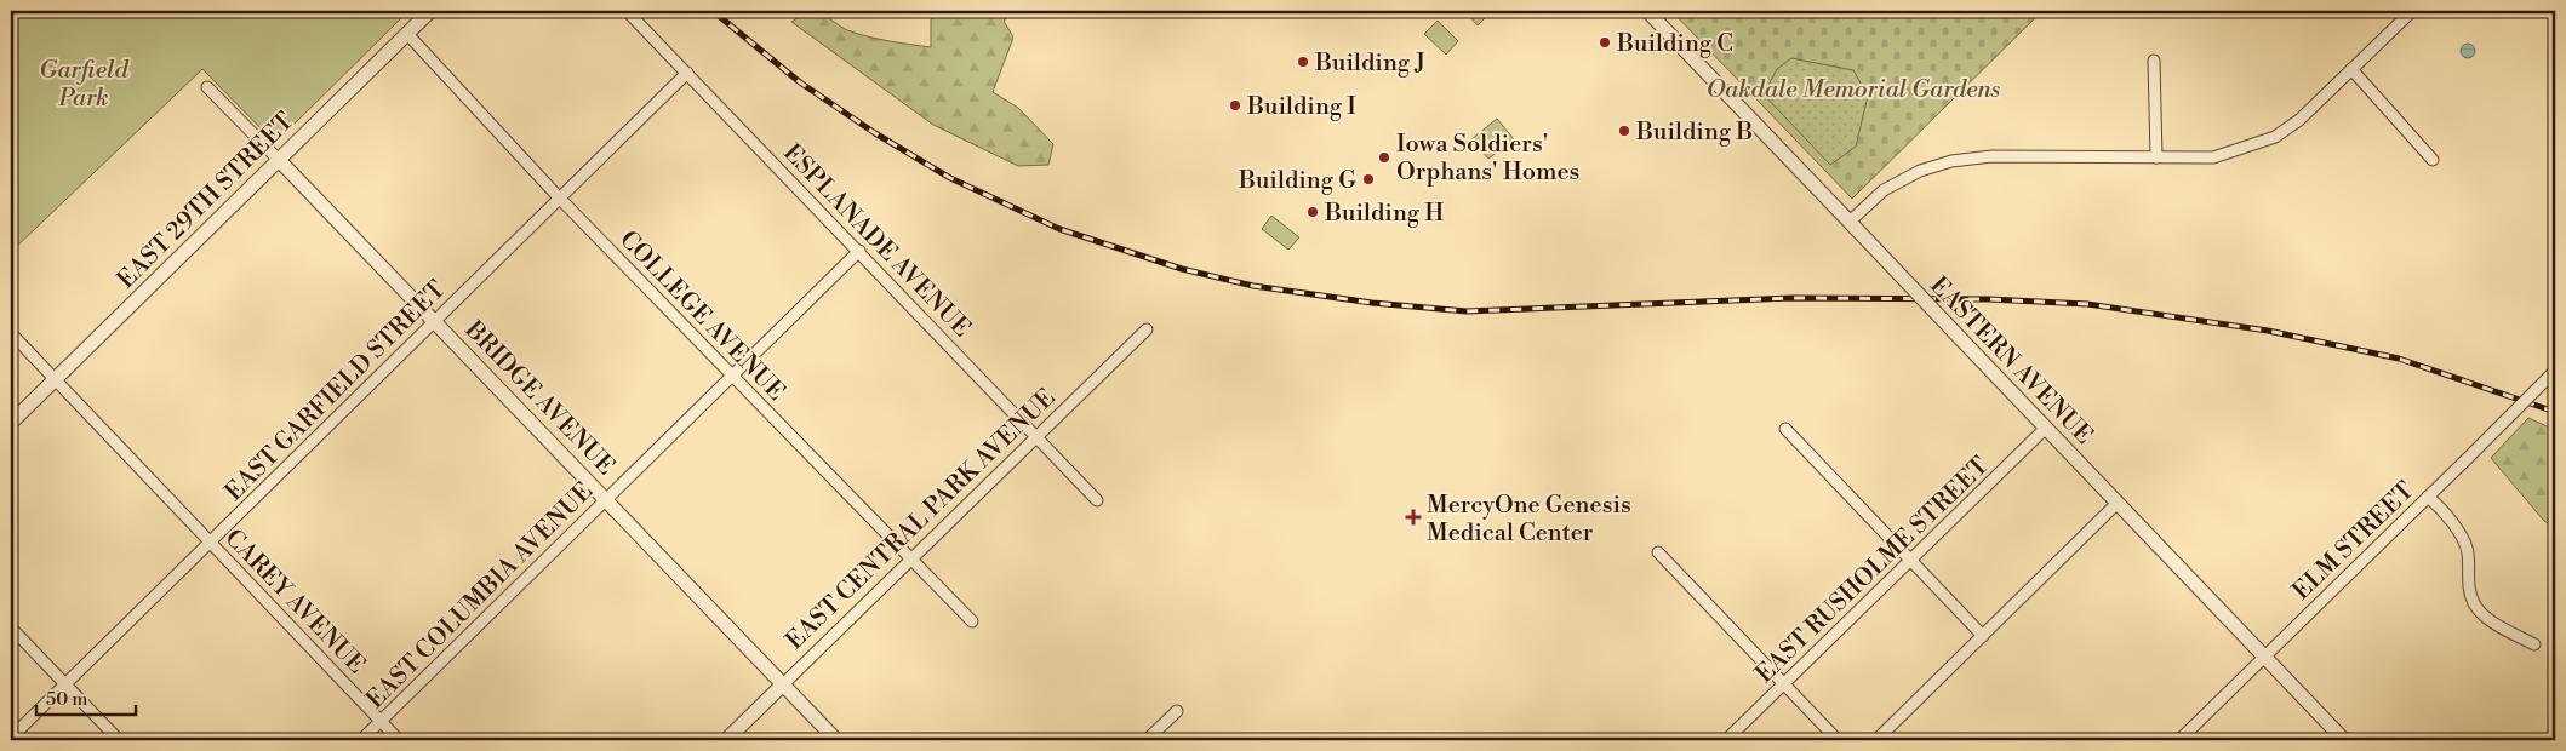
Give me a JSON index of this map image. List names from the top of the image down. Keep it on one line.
{"streets":{"street":["EAST 29TH STREET","ESPLANADE AVENUE","COLLEGE AVENUE","EASTERN AVENUE","EAST GARFIELD STREET","BRIDGE AVENUE","EAST CENTRAL PARK AVENUE","ELM STREET","EAST RUSHOLME STREET","EAST COLUMBIA AVENUE","CAREY AVENUE"]},"crossings":[["EAST 29TH STREET","COLLEGE AVENUE"],["EAST 29TH STREET","BRIDGE AVENUE"],["EAST 29TH STREET","CAREY AVENUE"],["ESPLANADE AVENUE","EAST GARFIELD STREET"],["ESPLANADE AVENUE","EAST CENTRAL PARK AVENUE"],["ESPLANADE AVENUE","EAST COLUMBIA AVENUE"],["COLLEGE AVENUE","EAST GARFIELD STREET"],["COLLEGE AVENUE","EAST CENTRAL PARK AVENUE"],["COLLEGE AVENUE","EAST COLUMBIA AVENUE"],["EASTERN AVENUE","ELM STREET"],["EASTERN AVENUE","EAST RUSHOLME STREET"],["EAST GARFIELD STREET","BRIDGE AVENUE"],["EAST GARFIELD STREET","CAREY AVENUE"],["BRIDGE AVENUE","EAST CENTRAL PARK AVENUE"],["BRIDGE AVENUE","EAST COLUMBIA AVENUE"],["EAST COLUMBIA AVENUE","CAREY AVENUE"]],"parks":["Garfield Park","Oakdale Memorial Gardens"],"places":{"other":["Building C","Building J","Building I","Building B","Iowa Soldiers' Orphans' Homes","Building G","Building H"],"health":["MercyOne Genesis Medical Center"]},"scale_bar":"50 m"}
